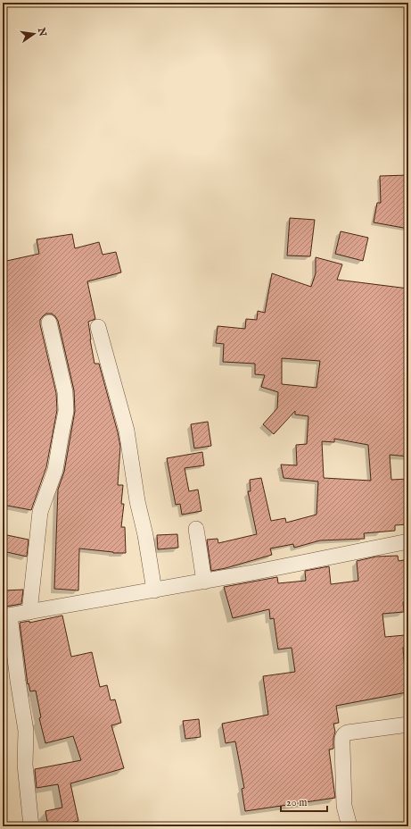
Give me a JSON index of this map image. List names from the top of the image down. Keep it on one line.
{"scale_bar":"20 m","north":"right"}
